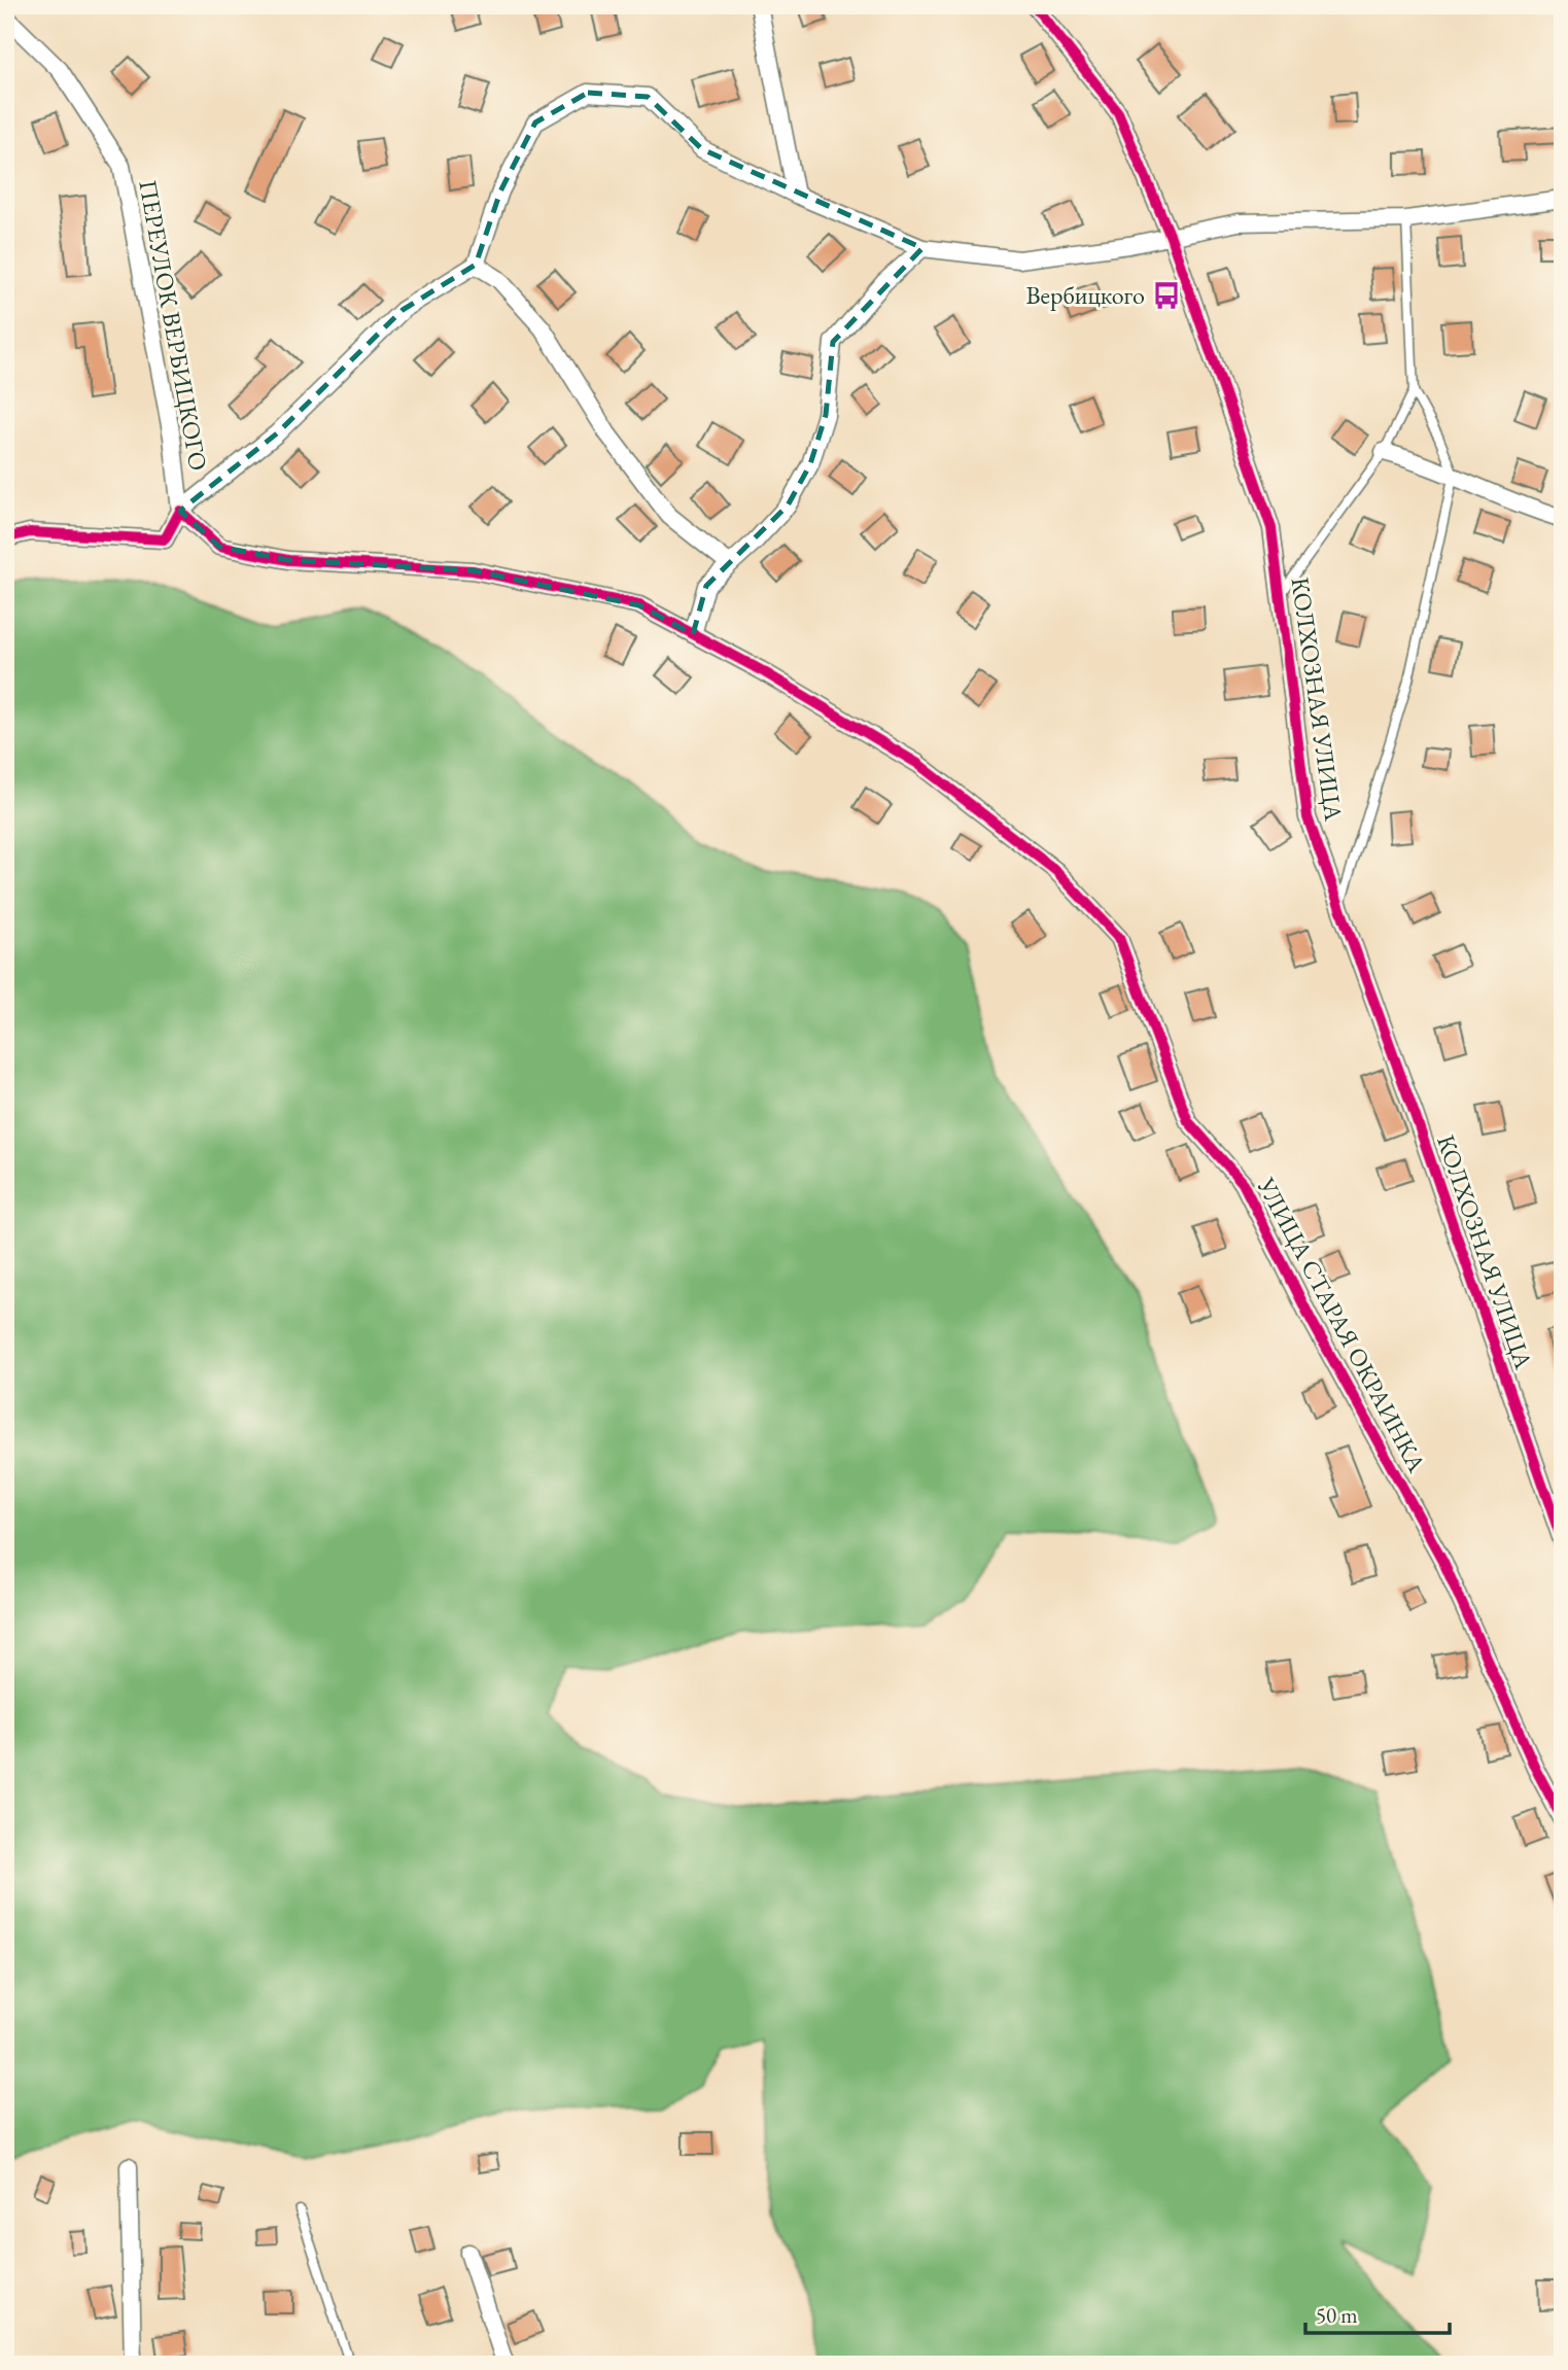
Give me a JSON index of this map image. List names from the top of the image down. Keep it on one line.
{"streets":{"street":["ПЕРЕУЛОК ВЕРБИЦКОГО","КОЛХОЗНАЯ УЛИЦА","УЛИЦА СТАРАЯ ОКРАИНКА"]},"crossings":[["ПЕРЕУЛОК ВЕРБИЦКОГО","УЛИЦА СТАРАЯ ОКРАИНКА"]],"places":{"bus stop":["Вербицкого"]},"scale_bar":"50 m"}
